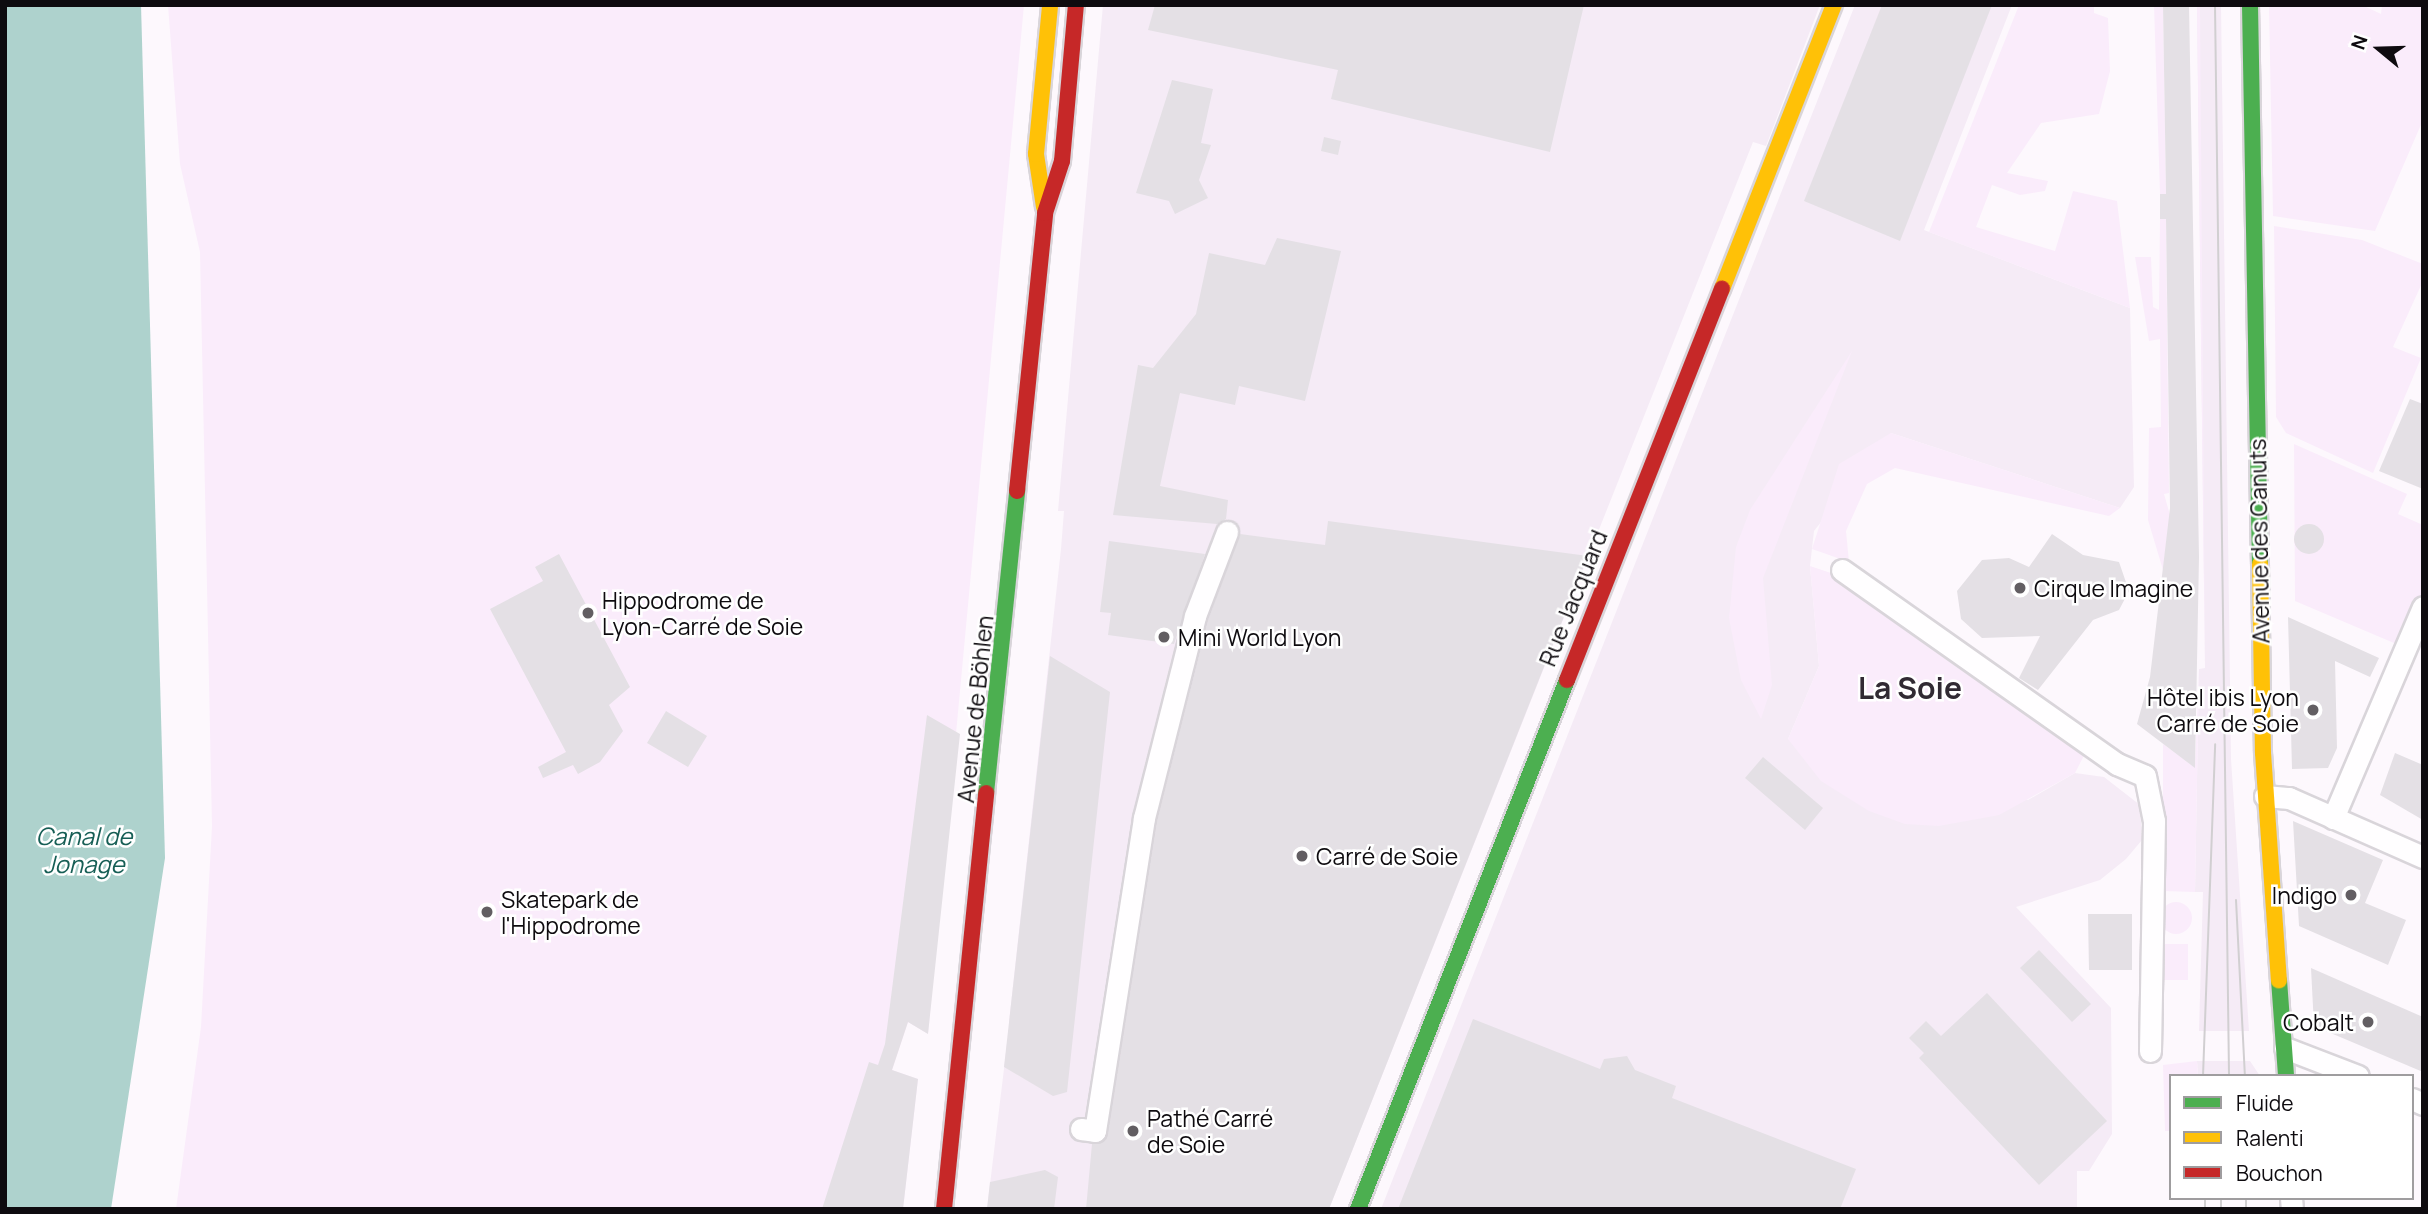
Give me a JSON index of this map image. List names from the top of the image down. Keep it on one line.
{"streets":{"street":["Avenue des Canuts","Rue Jacquard","Avenue de Böhlen"]},"districts":["La Soie"],"water":["Canal de Jonage"],"places":["Cirque Imagine","Hippodrome de Lyon-Carré de Soie","Mini World Lyon","Hôtel ibis Lyon Carré de Soie","Carré de Soie","Indigo","Skatepark de l'Hippodrome","Cobalt","Pathé Carré de Soie"],"legend":["Fluide","Ralenti","Bouchon"],"north":"left"}
